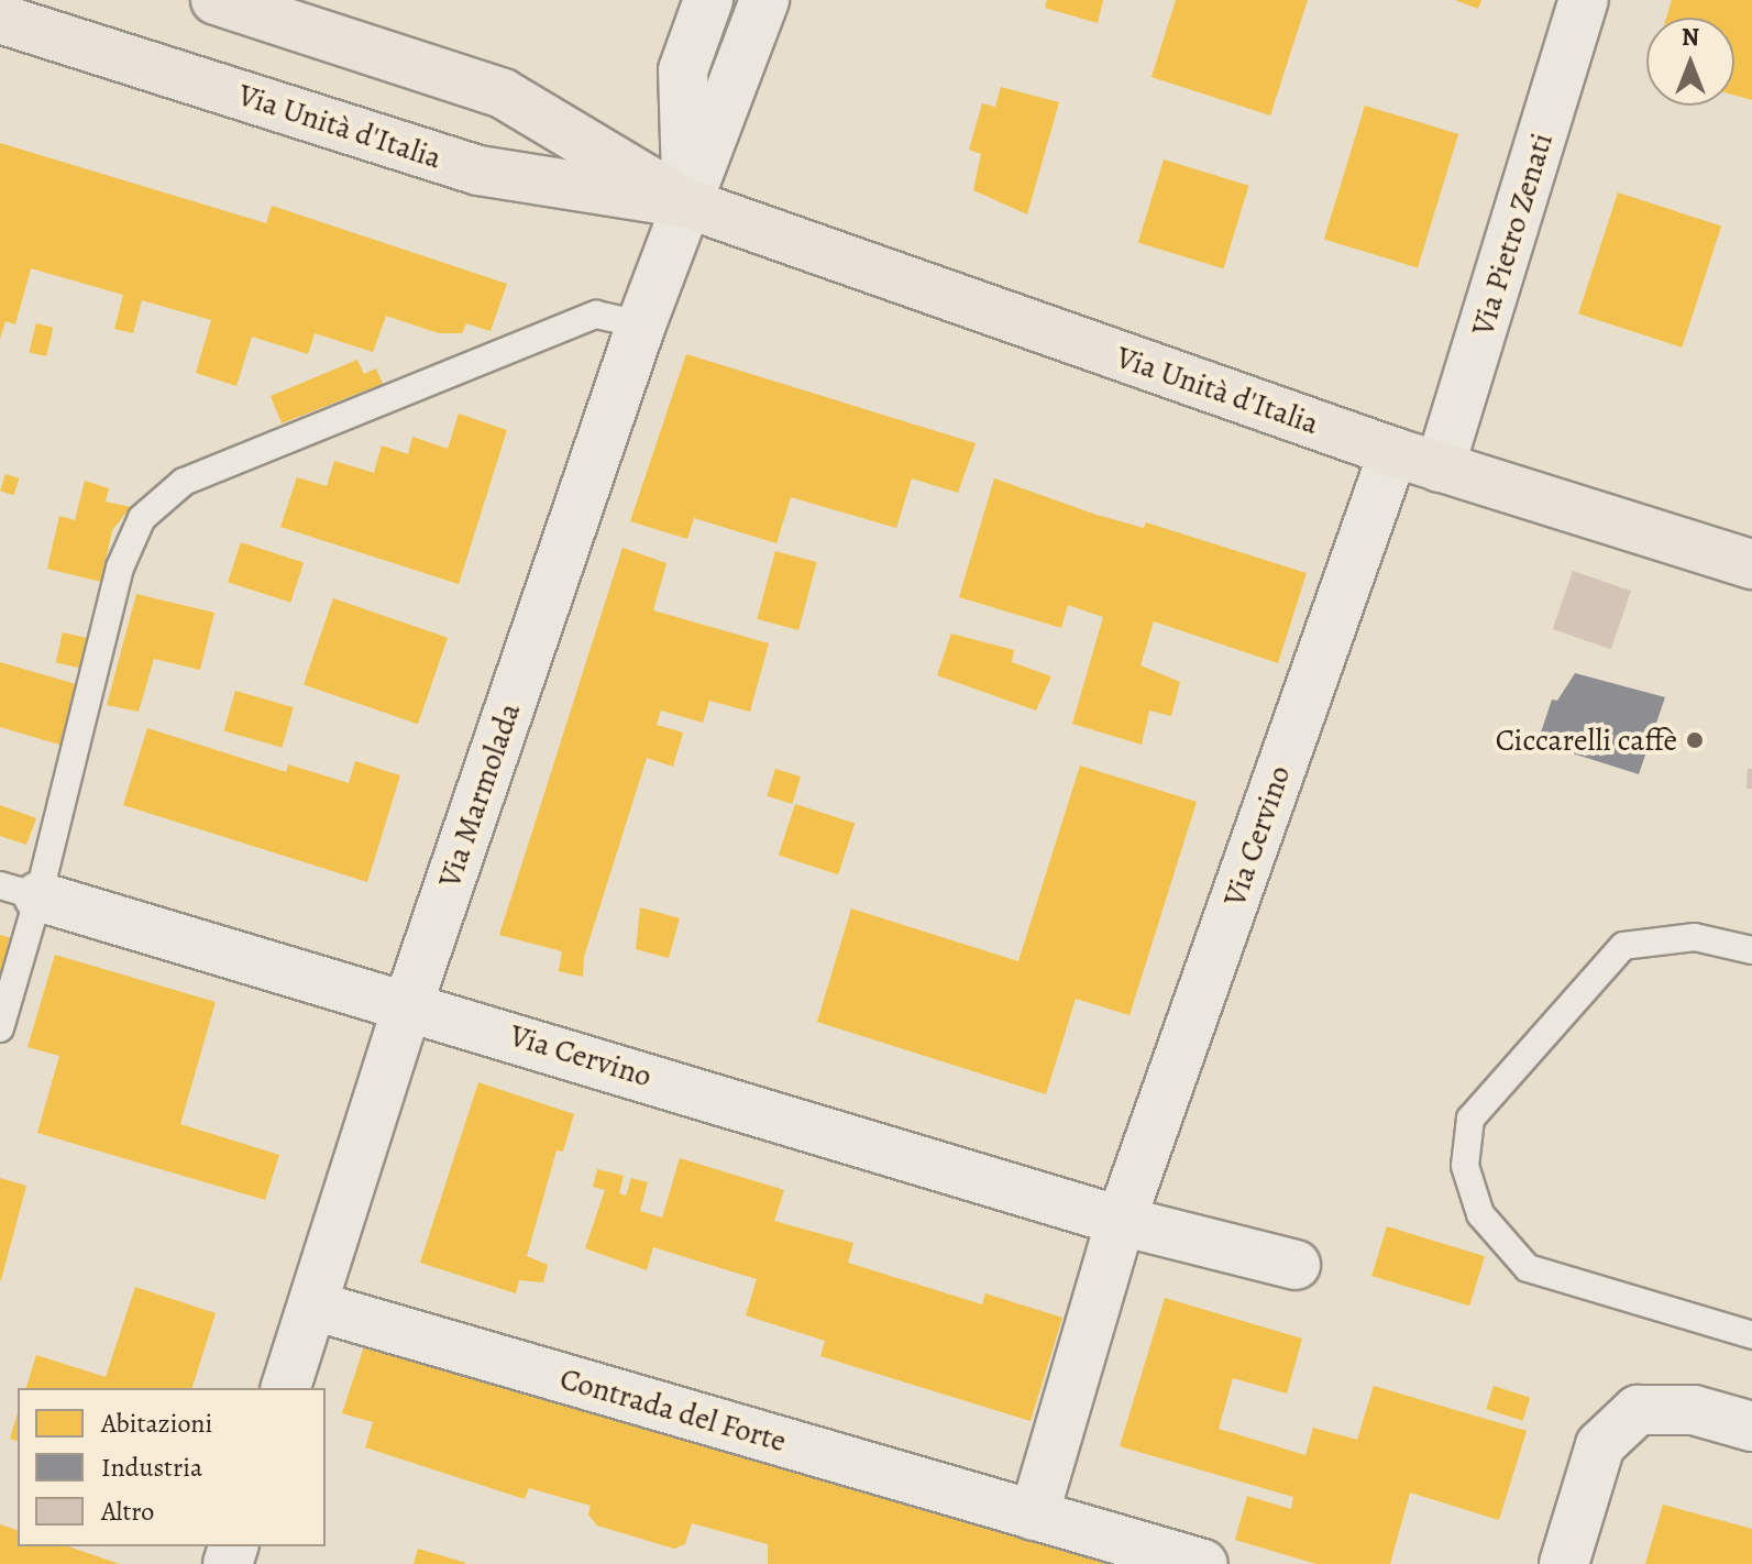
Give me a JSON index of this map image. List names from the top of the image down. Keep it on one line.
{"streets":{"main road":["Via Unità d'Italia"],"street":["Via Pietro Zenati","Via Marmolada","Via Cervino","Contrada del Forte"]},"crossings":[["Via Unità d'Italia","Via Pietro Zenati"],["Via Unità d'Italia","Via Marmolada"],["Via Unità d'Italia","Via Cervino"],["Via Marmolada","Via Cervino"],["Via Marmolada","Contrada del Forte"]],"places":["Ciccarelli caffè"],"legend":["Abitazioni","Industria","Altro"],"north":"top"}
